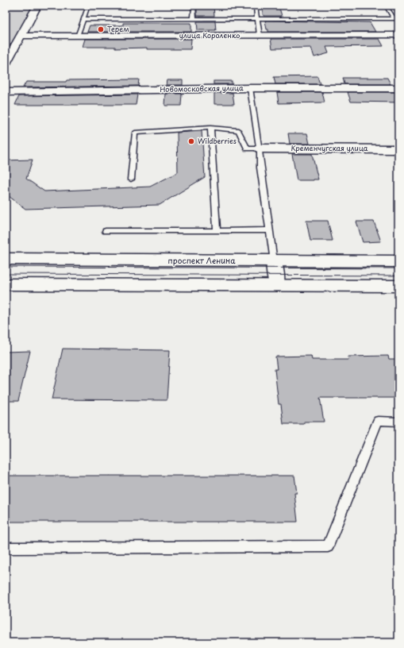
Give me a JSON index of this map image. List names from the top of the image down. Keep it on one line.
{"streets":{"main road":["проспект Ленина"],"street":["улица Короленко","Новомосковская улица","Кременчугская улица"]},"places":["Терем","Wildberries"]}
